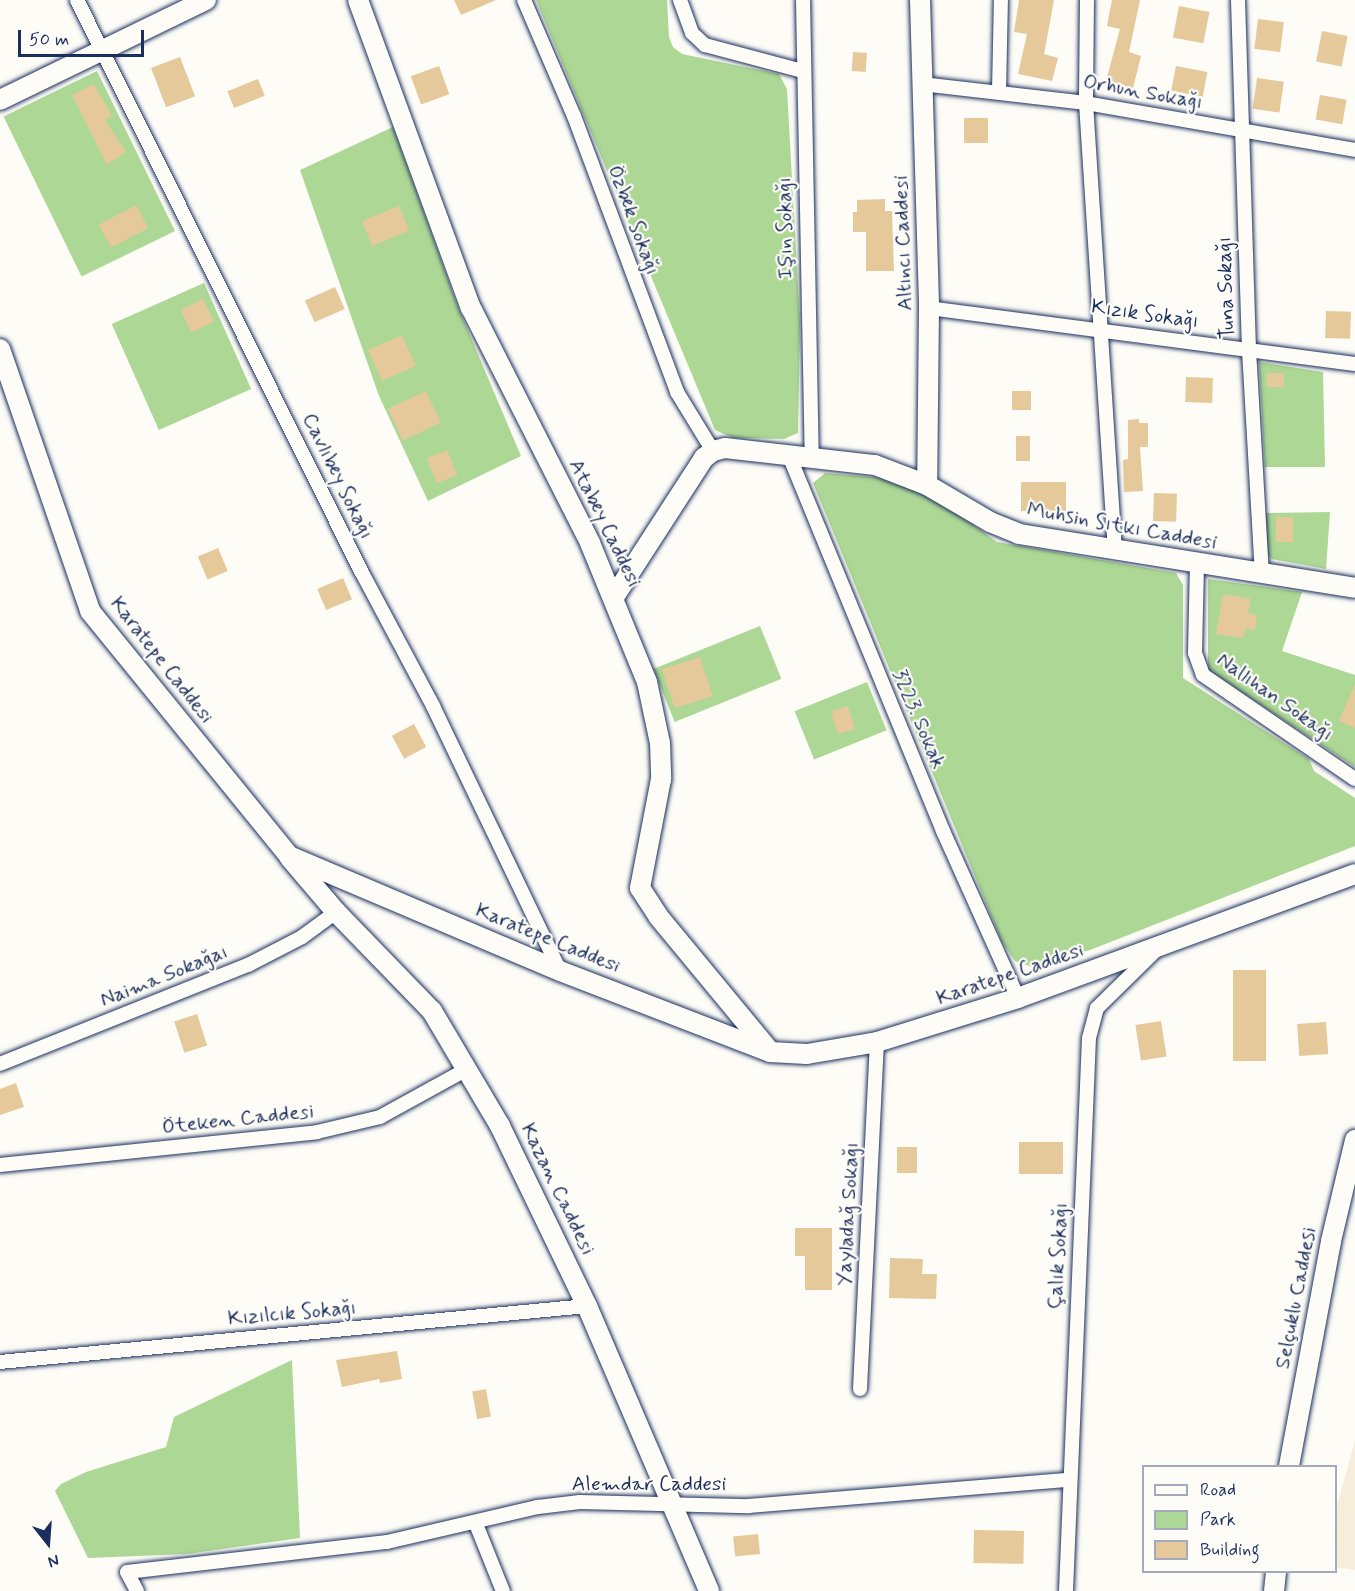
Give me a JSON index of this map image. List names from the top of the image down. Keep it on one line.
{"streets":{"street":["Orhun Sokağı","Özbek Sokağı","Işın Sokağı","Altıncı Caddesi","Tuna Sokağı","Kızık Sokağı","Cavlıbey Sokağı","Atabey Caddesi","Muhsin Sıtkı Caddesi","Karatepe Caddesi","Nallıhan Sokağı","3223. Sokak","Naima Sokağaı","Öteken Caddesi","Kazan Caddesi","Yayladağ Sokağı","Çalık Sokağı","Selçuklu Caddesi","Kızılcık Sokağı","Alemdar Caddesi"]},"crossings":[["Orhun Sokağı","Altıncı Caddesi"],["Orhun Sokağı","Tuna Sokağı"],["Özbek Sokağı","Muhsin Sıtkı Caddesi"],["Işın Sokağı","Muhsin Sıtkı Caddesi"],["Altıncı Caddesi","Kızık Sokağı"],["Altıncı Caddesi","Muhsin Sıtkı Caddesi"],["Tuna Sokağı","Kızık Sokağı"],["Tuna Sokağı","Muhsin Sıtkı Caddesi"],["Cavlıbey Sokağı","Karatepe Caddesi"],["Atabey Caddesi","Karatepe Caddesi"],["Muhsin Sıtkı Caddesi","Nallıhan Sokağı"],["Muhsin Sıtkı Caddesi","3223. Sokak"],["Karatepe Caddesi","3223. Sokak"],["Karatepe Caddesi","Kazan Caddesi"],["Karatepe Caddesi","Yayladağ Sokağı"],["Karatepe Caddesi","Çalık Sokağı"],["Naima Sokağaı","Kazan Caddesi"],["Öteken Caddesi","Kazan Caddesi"],["Kazan Caddesi","Kızılcık Sokağı"],["Kazan Caddesi","Alemdar Caddesi"],["Çalık Sokağı","Alemdar Caddesi"]],"legend":["Road","Park","Building"],"scale_bar":"50 m","north":"bottom"}
